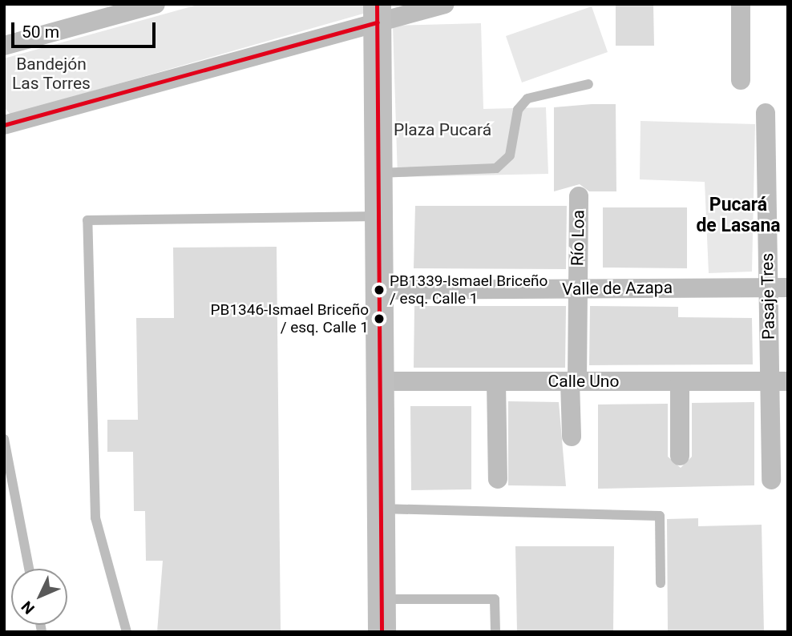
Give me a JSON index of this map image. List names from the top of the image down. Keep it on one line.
{"streets":{"street":["Río Loa","Valle de Azapa","Pasaje Tres","Calle Uno"]},"crossings":[["Río Loa","Valle de Azapa"],["Río Loa","Calle Uno"],["Valle de Azapa","Pasaje Tres"],["Pasaje Tres","Calle Uno"]],"districts":["Pucará de Lasana"],"parks":["Bandejón Las Torres","Plaza Pucará"],"places":["PB1339-Ismael Briceño / esq. Calle 1","PB1346-Ismael Briceño / esq. Calle 1"],"scale_bar":"50 m","north":"bottom left"}
